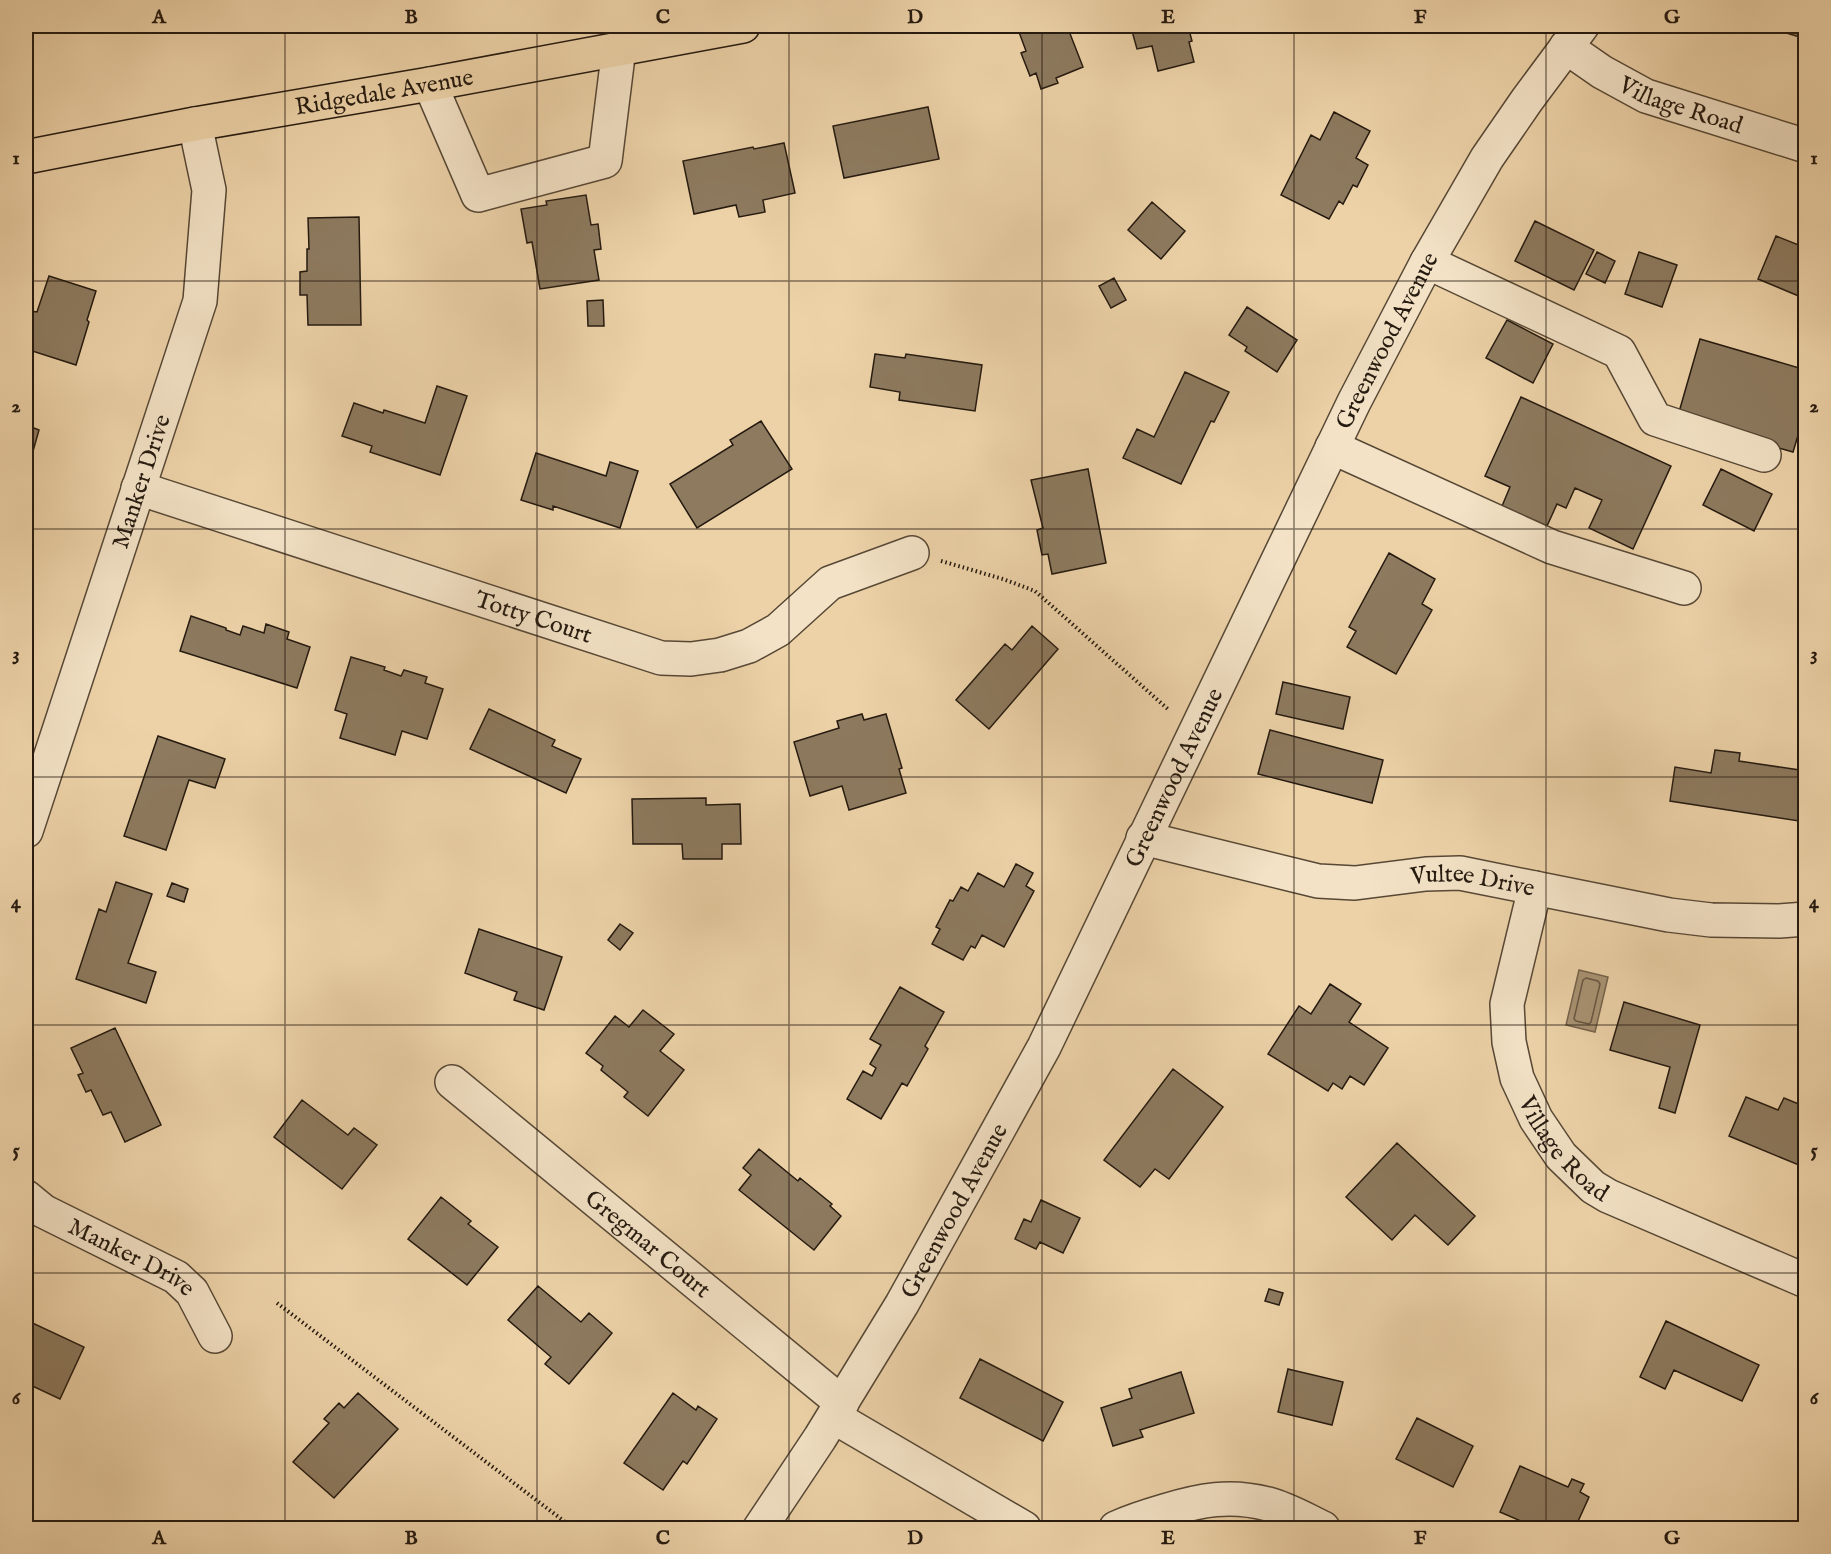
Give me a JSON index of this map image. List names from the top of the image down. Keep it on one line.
{"streets":{"main road":["Ridgedale Avenue"],"street":["Village Road","Greenwood Avenue","Manker Drive","Totty Court","Vultee Drive","Gregmar Court"]},"crossings":[["Ridgedale Avenue","Manker Drive"],["Village Road","Greenwood Avenue"],["Village Road","Vultee Drive"],["Greenwood Avenue","Vultee Drive"],["Greenwood Avenue","Gregmar Court"],["Manker Drive","Totty Court"]],"grid":{"columns":["A","B","C","D","E","F","G"],"rows":["1","2","3","4","5","6"]}}
